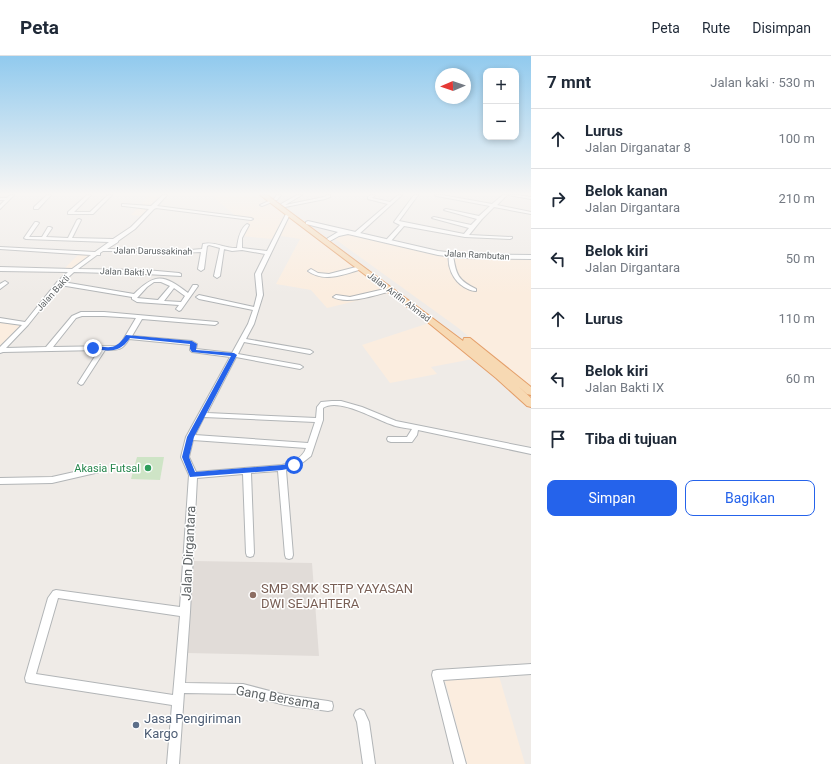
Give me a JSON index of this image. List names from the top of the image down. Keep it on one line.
{"streets":{"main road":["Jalan Rambutan","Jalan Arifin Ahmad"],"street":["Jalan Darussakinah","Jalan Bakti V","Jalan Bakti","Jalan Dirgantara","Gang Bersama"]},"crossings":[["Jalan Darussakinah","Jalan Bakti"],["Jalan Darussakinah","Jalan Dirgantara"],["Jalan Rambutan","Jalan Arifin Ahmad"],["Jalan Bakti V","Jalan Bakti"],["Jalan Dirgantara","Gang Bersama"]],"places":["Akasia Futsal","SMP SMK STTP YAYASAN DWI SEJAHTERA","Jasa Pengiriman Kargo"],"north":"left","page":{"header":"Peta","nav":["Peta","Rute","Disimpan"],"heading":["7 mnt","Jalan kaki · 530 m"],"map_buttons":["+","−"],"list":[["Lurus","Jalan Dirganatar 8","100 m"],["Belok kanan","Jalan Dirgantara","210 m"],["Belok kiri","Jalan Dirgantara","50 m"],["Lurus","110 m"],["Belok kiri","Jalan Bakti IX","60 m"],"Tiba di tujuan"],"buttons":["Simpan","Bagikan"]}}
